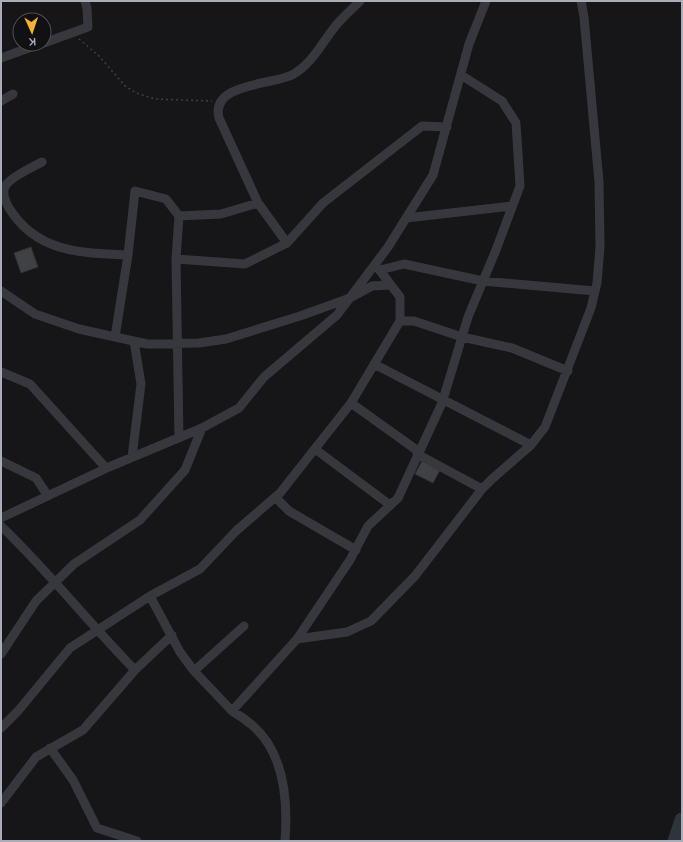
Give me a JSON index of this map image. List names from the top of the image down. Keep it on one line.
{"north":"bottom"}
